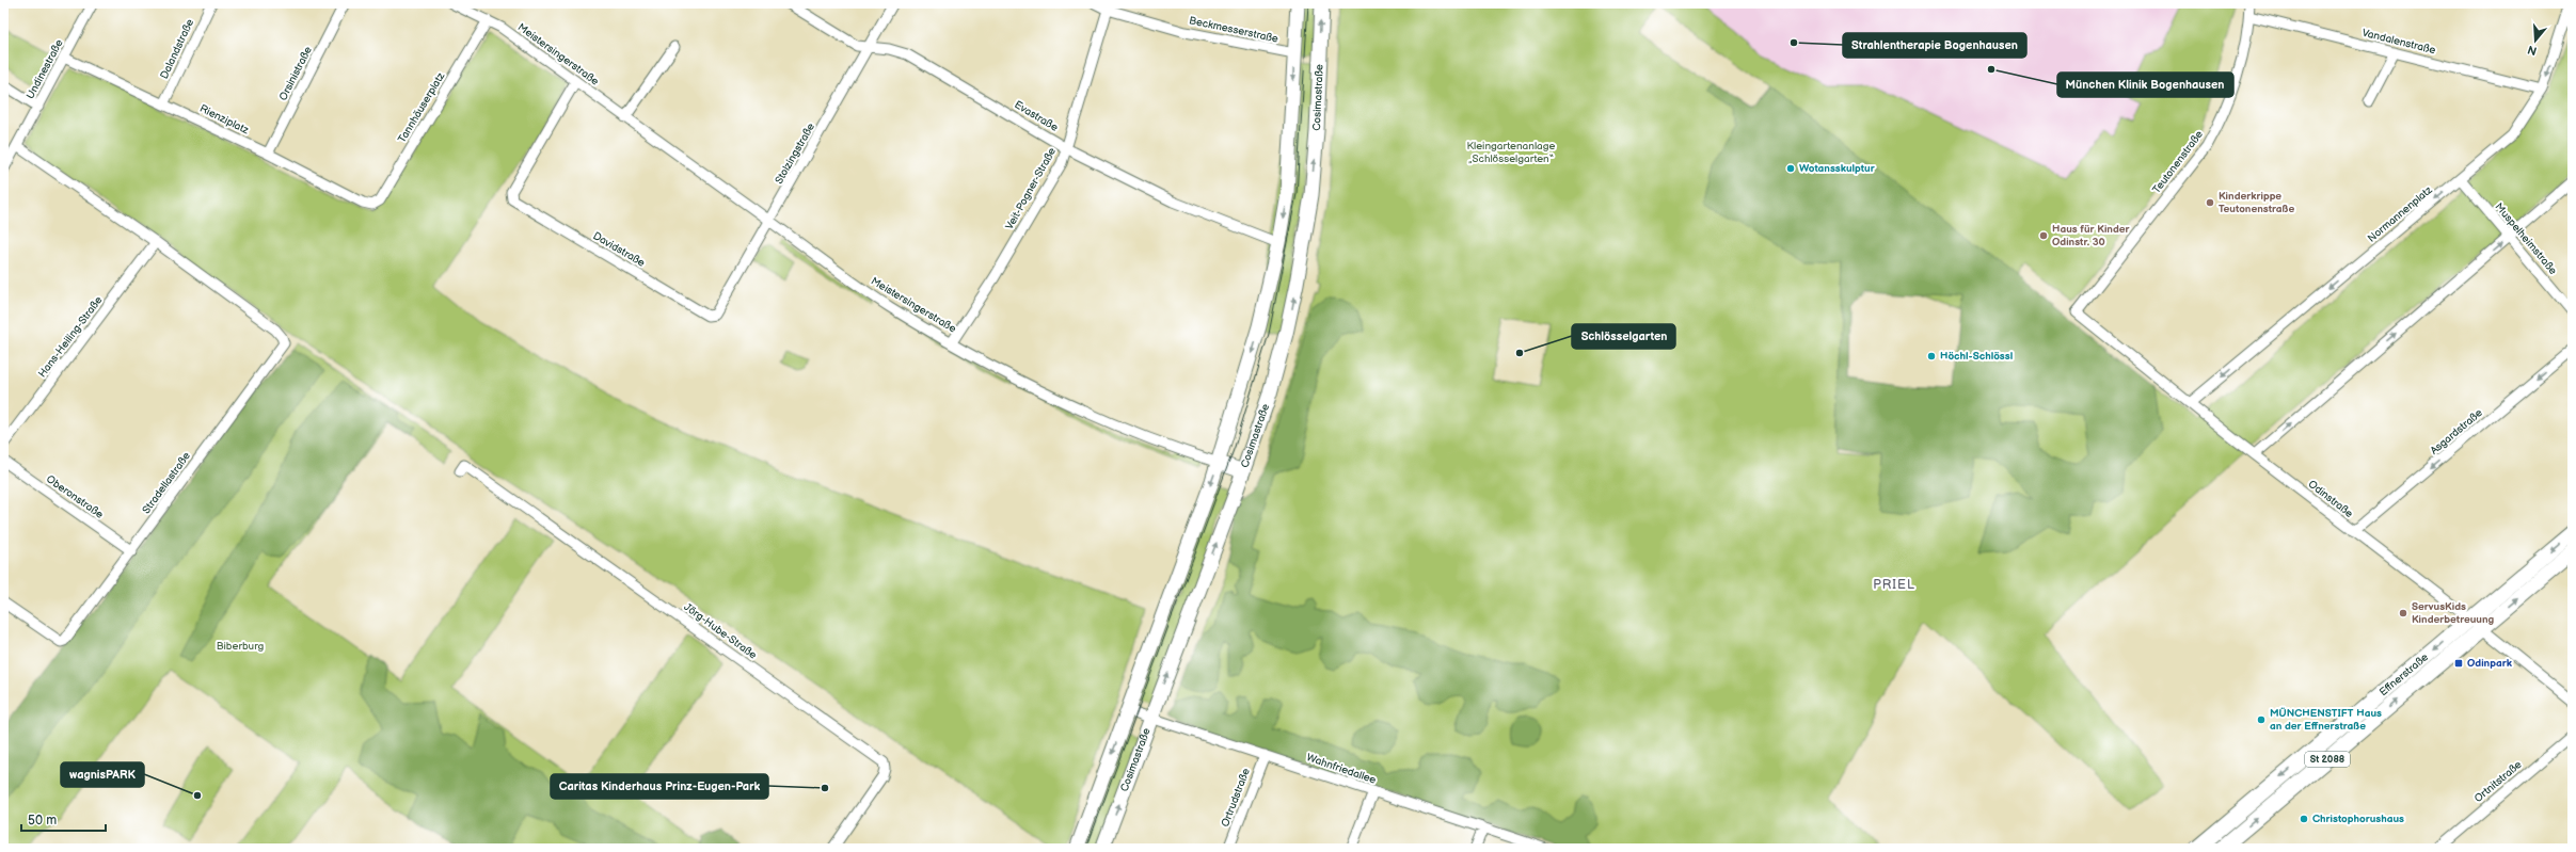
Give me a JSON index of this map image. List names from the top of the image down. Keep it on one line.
{"streets":{"main road":["Cosimastraße","Effnerstraße","St 2088"],"street":["Beckmesserstraße","Vandalenstraße","Dalandstraße","Meistersingerstraße","Undinestraße","Orsinistraße","Tannhäuserplatz","Evastraße","Rienziplatz","Stolzingstraße","Teutonenstraße","Veit-Pogner-Straße","Normannenplatz","Muspelheimstraße","Davidstraße","Hans-Heiling-Straße","Asgardstraße","Stradellastraße","Oberonstraße","Odinstraße","Jörg-Hube-Straße","Wahnfriedallee","Ortnitstraße","Ortrudstraße"]},"crossings":[["Beckmesserstraße","Veit-Pogner-Straße"],["Vandalenstraße","Teutonenstraße"],["Vandalenstraße","Normannenplatz"],["Dalandstraße","Rienziplatz"],["Meistersingerstraße","Tannhäuserplatz"],["Meistersingerstraße","Stolzingstraße"],["Meistersingerstraße","Veit-Pogner-Straße"],["Meistersingerstraße","Davidstraße"],["Undinestraße","Rienziplatz"],["Orsinistraße","Rienziplatz"],["Cosimastraße","Wahnfriedallee"],["Tannhäuserplatz","Rienziplatz"],["Evastraße","Stolzingstraße"],["Evastraße","Veit-Pogner-Straße"],["Stolzingstraße","Davidstraße"],["Teutonenstraße","Odinstraße"],["Normannenplatz","Muspelheimstraße"],["Normannenplatz","Odinstraße"],["Hans-Heiling-Straße","Stradellastraße"],["Asgardstraße","Odinstraße"],["Stradellastraße","Oberonstraße"],["Odinstraße","Effnerstraße"],["Wahnfriedallee","Ortrudstraße"]],"one_way":["Asgardstraße"],"districts":["PRIEL"],"parks":["Kleingartenanlage „Schlösselgarten“","Biberburg"],"places":{"other":["Strahlentherapie Bogenhausen","München Klinik Bogenhausen","Wotansskulptur","Kinderkrippe Teutonenstraße","Haus für Kinder Odinstr. 30","Schlösselgarten","Höchl-Schlössl","ServusKids Kinderbetreuung","MÜNCHENSTIFT Haus an der Effnerstraße","Caritas Kinderhaus Prinz-Eugen-Park","wagnisPARK","Christophorushaus"],"transit":["Odinpark"]},"scale_bar":"50 m","north":"bottom"}
